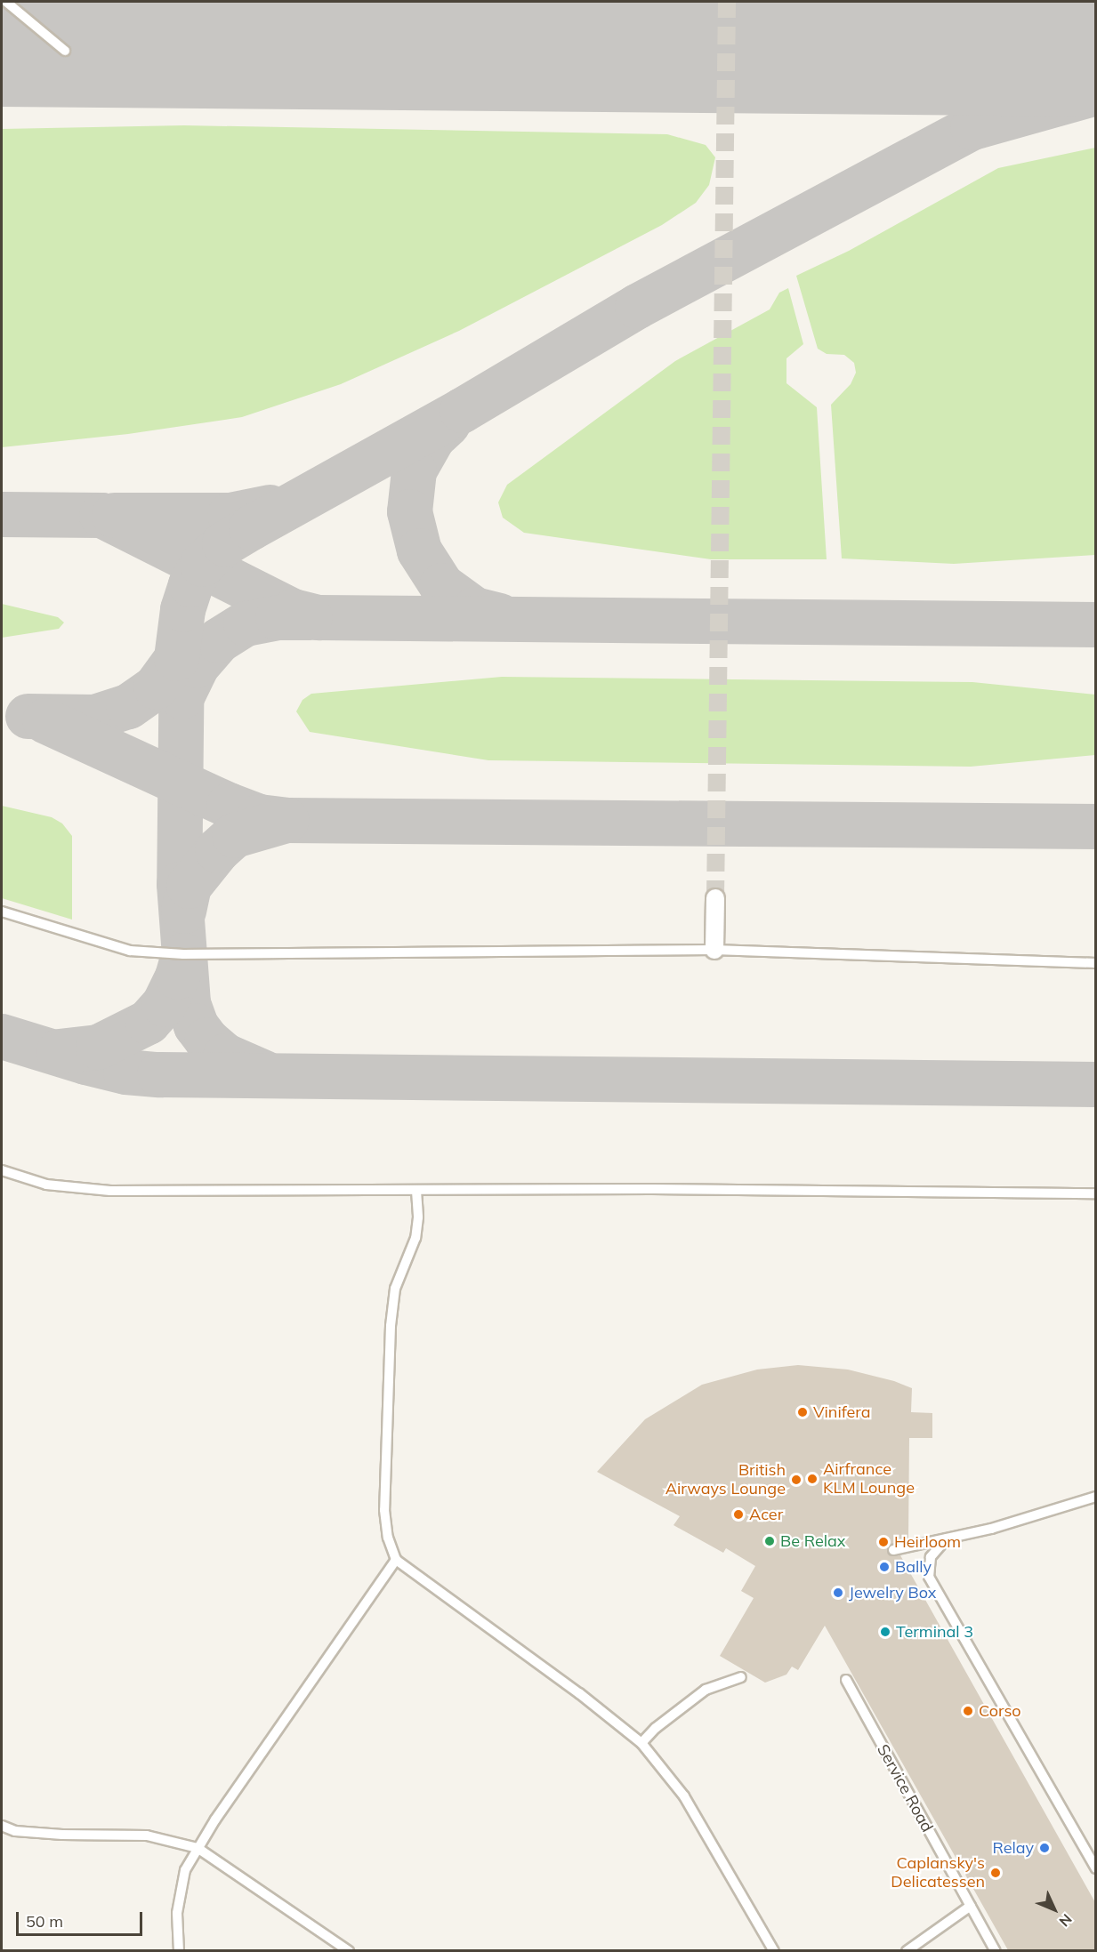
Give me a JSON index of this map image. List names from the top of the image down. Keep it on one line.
{"streets":{"lane":["Service Road"]},"places":["Vinifera","Airfrance KLM Lounge","British Airways Lounge","Acer","Be Relax","Heirloom","Bally","Jewelry Box","Terminal 3","Corso","Relay","Caplansky's Delicatessen"],"scale_bar":"50 m","north":"bottom right"}
